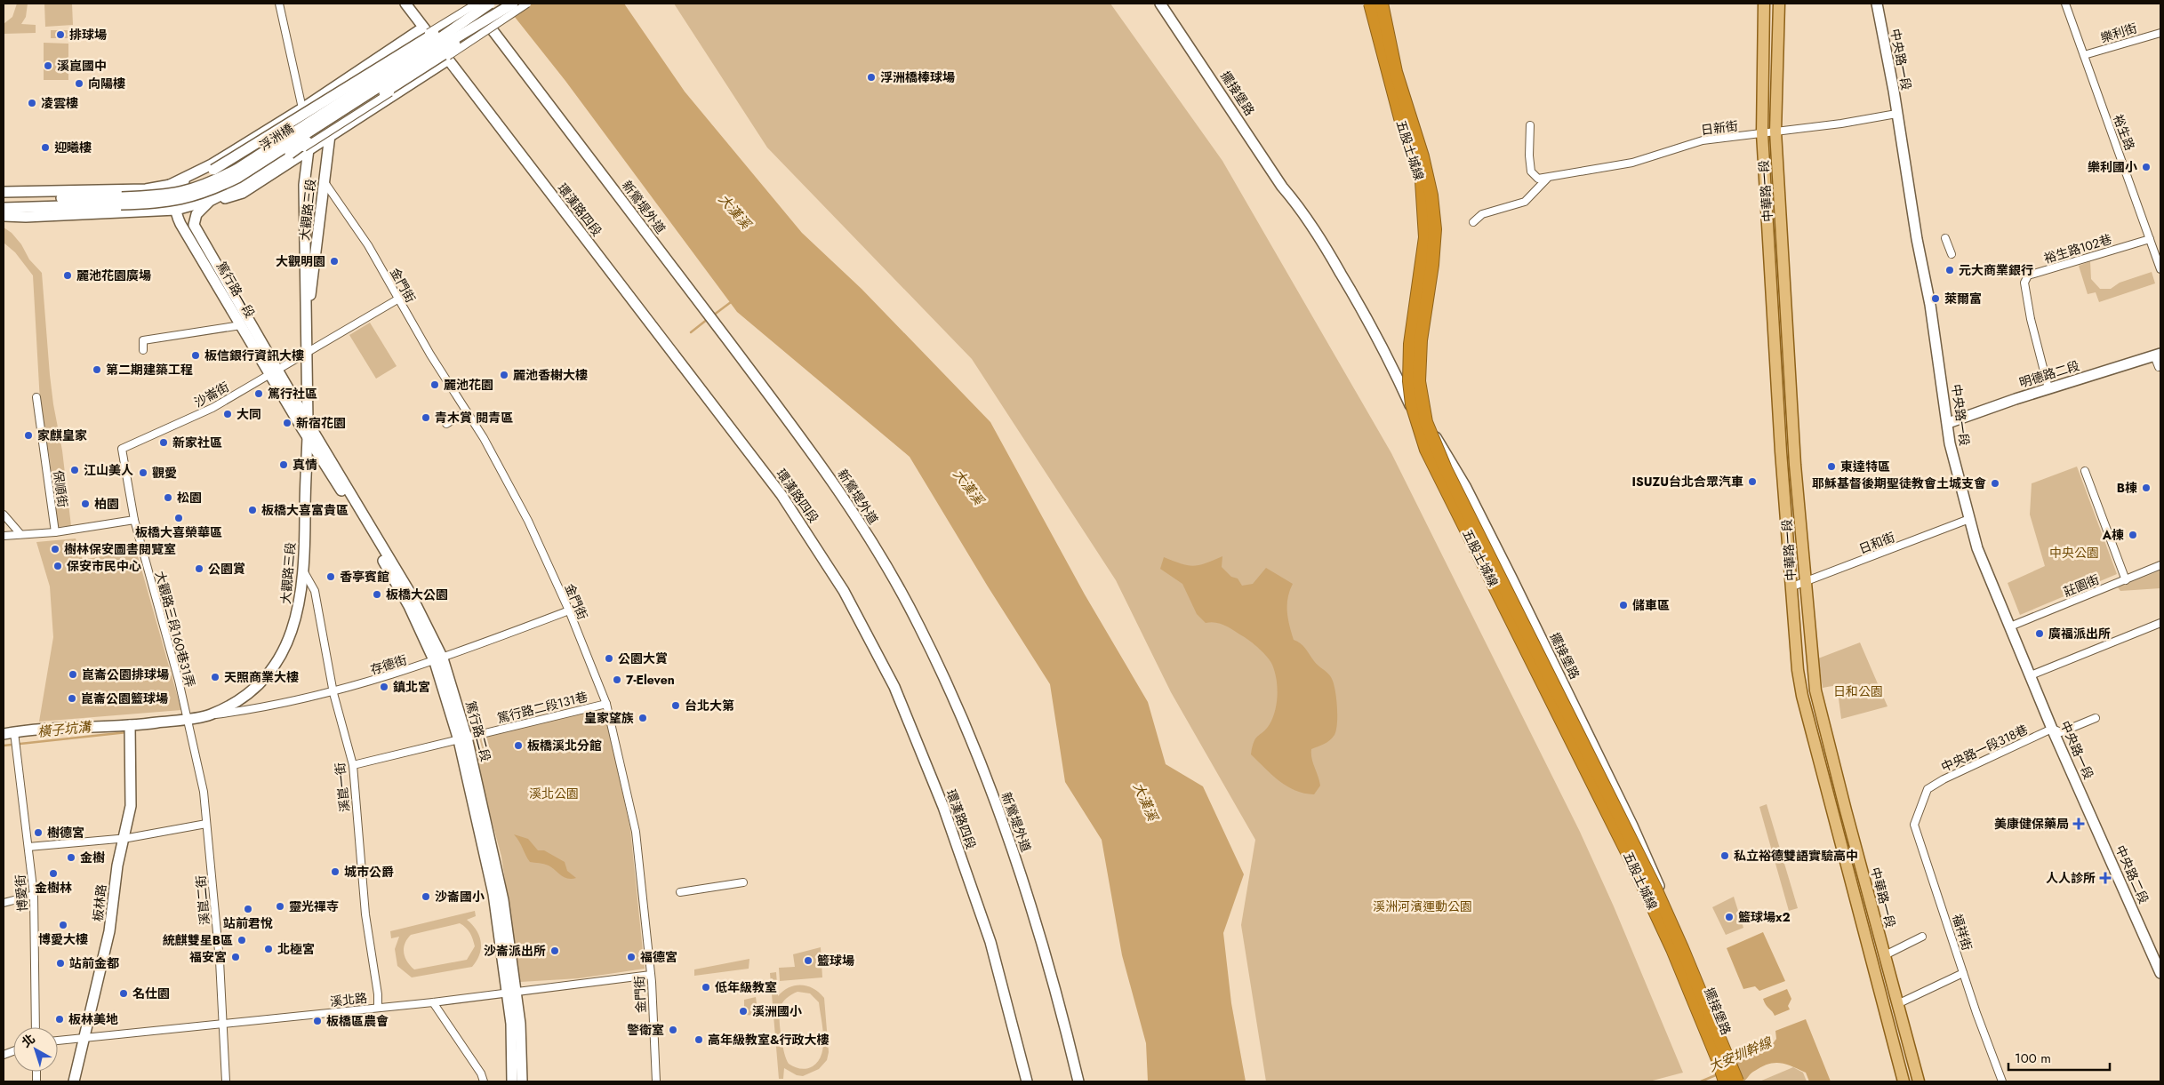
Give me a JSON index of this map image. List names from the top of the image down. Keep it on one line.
{"streets":{"highway":["五股土城線"],"main road":["中華路一段"],"street":["樂利街","中央路一段","擺接堡路","日新街","裕生路","浮洲橋","新鶯堤外道","大觀路三段","環漢路四段","裕生路102巷","金門街","篤行路一段","明德路二段","沙崙街","保順街","日和街","莊園街","大觀路三段160巷31弄","存德街","篤行路二段131巷","篤行路二段","中央路一段318巷","溪崑一街","中央路二段","博愛街","溪崑二街","板林路","福祥街","溪北路"]},"crossings":[["樂利街","裕生路"],["中央路一段","日新街"],["中央路一段","明德路二段"],["中央路一段","日和街"],["中央路一段","莊園街"],["中央路一段","中央路一段318巷"],["中央路一段","中央路二段"],["日新街","中華路一段"],["裕生路","裕生路102巷"],["浮洲橋","篤行路一段"],["中華路一段","日和街"],["大觀路三段","金門街"],["大觀路三段","篤行路一段"],["大觀路三段","沙崙街"],["大觀路三段","大觀路三段160巷31弄"],["大觀路三段","存德街"],["大觀路三段","篤行路二段"],["大觀路三段","溪崑一街"],["大觀路三段","博愛街"],["大觀路三段","溪崑二街"],["大觀路三段","板林路"],["裕生路102巷","明德路二段"],["金門街","沙崙街"],["金門街","存德街"],["金門街","篤行路二段131巷"],["金門街","溪北路"],["篤行路一段","沙崙街"],["篤行路一段","篤行路二段"],["沙崙街","大觀路三段160巷31弄"],["大觀路三段160巷31弄","溪崑二街"],["存德街","篤行路二段"],["存德街","溪崑一街"],["篤行路二段131巷","篤行路二段"],["篤行路二段131巷","溪崑一街"],["篤行路二段","溪北路"],["中央路一段318巷","福祥街"],["溪崑一街","溪北路"],["溪崑二街","溪北路"],["板林路","溪北路"]],"water":["大漢溪","橫子坑溝","大安圳幹線"],"parks":["中央公園","日和公園","溪北公園","溪洲河濱運動公園"],"places":{"other":["排球場","溪崑國中","浮洲橋棒球場","向陽樓","凌雲樓","迎曦樓","樂利國小","大觀明園","元大商業銀行","麗池花園廣場","萊爾富","板信銀行資訊大樓","第二期建築工程","麗池香榭大樓","麗池花園","篤行社區","大同","青木賞 閱青區","新宿花園","家麒皇家","新家社區","真情","東達特區","江山美人","觀愛","ISUZU台北合眾汽車","耶穌基督後期聖徒教會土城支會","B棟","松園","柏園","板橋大喜富貴區","板橋大喜榮華區","A棟","樹林保安圖書閱覽室","保安市民中心","公園賞","香亭賓館","板橋大公園","儲車區","廣福派出所","公園大賞","崑崙公園排球場","天照商業大樓","7-Eleven","鎮北宮","崑崙公園籃球場","台北大第","皇家望族","板橋溪北分館","樹德宮","私立裕德雙語實驗高中","金樹","城市公爵","金樹林","沙崙國小","靈光禪寺","站前君悅","籃球場x2","博愛大樓","統麒雙星B區","北極宮","沙崙派出所","福安宮","福德宮","籃球場","站前金都","低年級教室","名仕園","溪洲國小","板林美地","板橋區農會","警衛室","高年級教室&行政大樓"],"health":["美康健保藥局","人人診所"]},"scale_bar":"100 m","north":"top left"}
